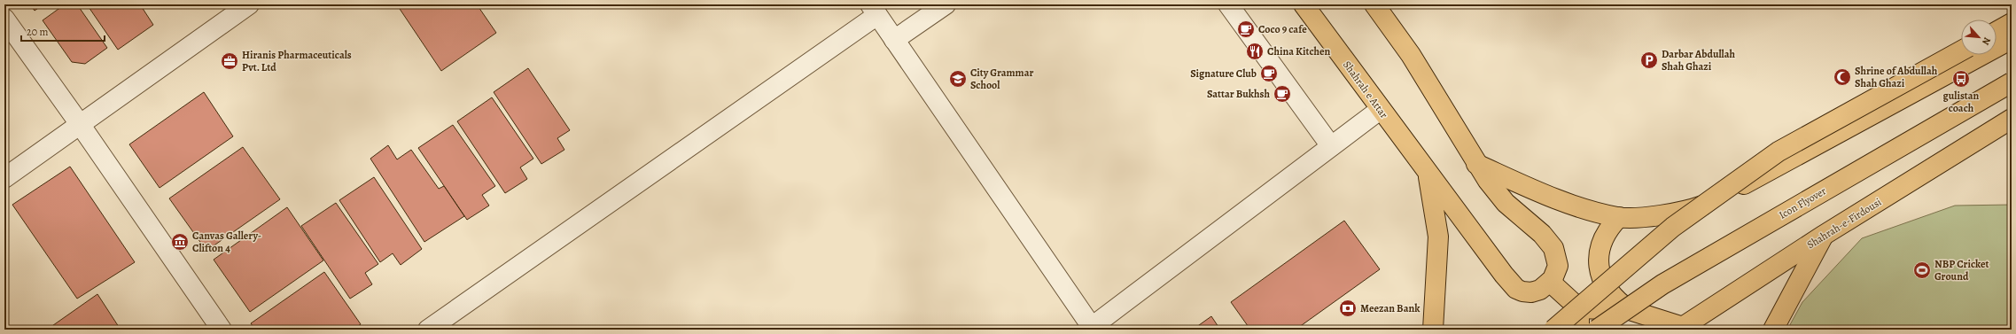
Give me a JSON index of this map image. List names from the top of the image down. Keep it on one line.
{"streets":{"main road":["Shahrah e Attar","Icon Flyover","Shahrah-e-Firdousi"]},"places":{"cafe":["Coco 9 cafe","Signature Club","Sattar Bukhsh"],"restaurant":["China Kitchen"],"parking":["Darbar Abdullah Shah Ghazi"],"office":["Hiranis Pharmaceuticals Pvt. Ltd"],"mosque":["Shrine of Abdullah Shah Ghazi"],"school or university":["City Grammar School"],"bus stop":["gulistan coach"],"museum":["Canvas Gallery- Clifton 4"],"sports":["NBP Cricket Ground"],"bank":["Meezan Bank"]},"scale_bar":"20 m","north":"bottom right"}
